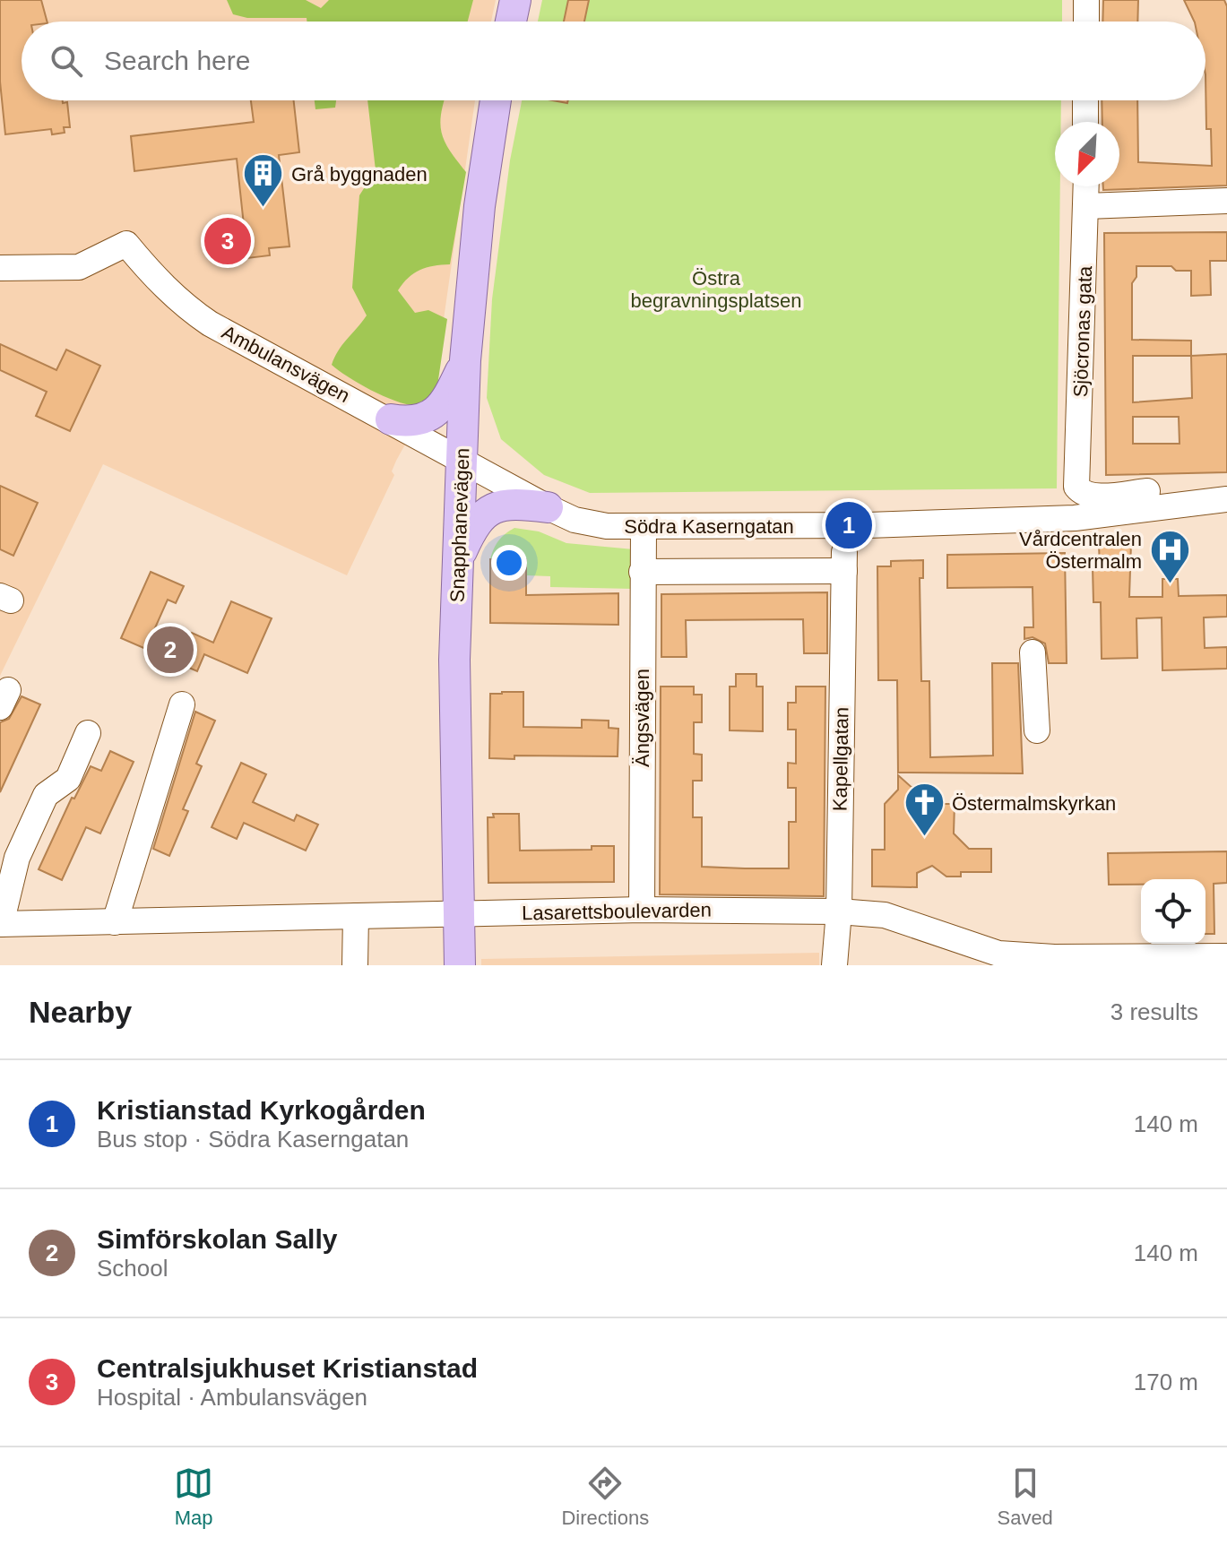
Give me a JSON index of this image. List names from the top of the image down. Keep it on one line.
{"streets":{"main road":["Snapphanevägen"],"street":["Sjöcronas gata","Ambulansvägen","Södra Kaserngatan","Ängsvägen","Kapellgatan","Lasarettsboulevarden"]},"crossings":[["Ambulansvägen","Snapphanevägen"],["Ambulansvägen","Södra Kaserngatan"],["Snapphanevägen","Södra Kaserngatan"],["Snapphanevägen","Lasarettsboulevarden"],["Södra Kaserngatan","Ängsvägen"],["Ängsvägen","Kapellgatan"],["Ängsvägen","Lasarettsboulevarden"],["Kapellgatan","Lasarettsboulevarden"]],"parks":["Östra begravningsplatsen"],"places":{"building":["Grå byggnaden"],"hospital":["Vårdcentralen Östermalm"],"church":["Östermalmskyrkan"]},"north":"bottom left","page":{"search":"Search here","pins":["3","1","2"],"heading":["Nearby","3 results"],"list":[{"mark":"1","name":"Kristianstad Kyrkogården","note":"Bus stop · Södra Kaserngatan","value":"140 m"},{"mark":"2","name":"Simförskolan Sally","note":"School","value":"140 m"},{"mark":"3","name":"Centralsjukhuset Kristianstad","note":"Hospital · Ambulansvägen","value":"170 m"}],"nav":["Map","Directions","Saved"]}}
